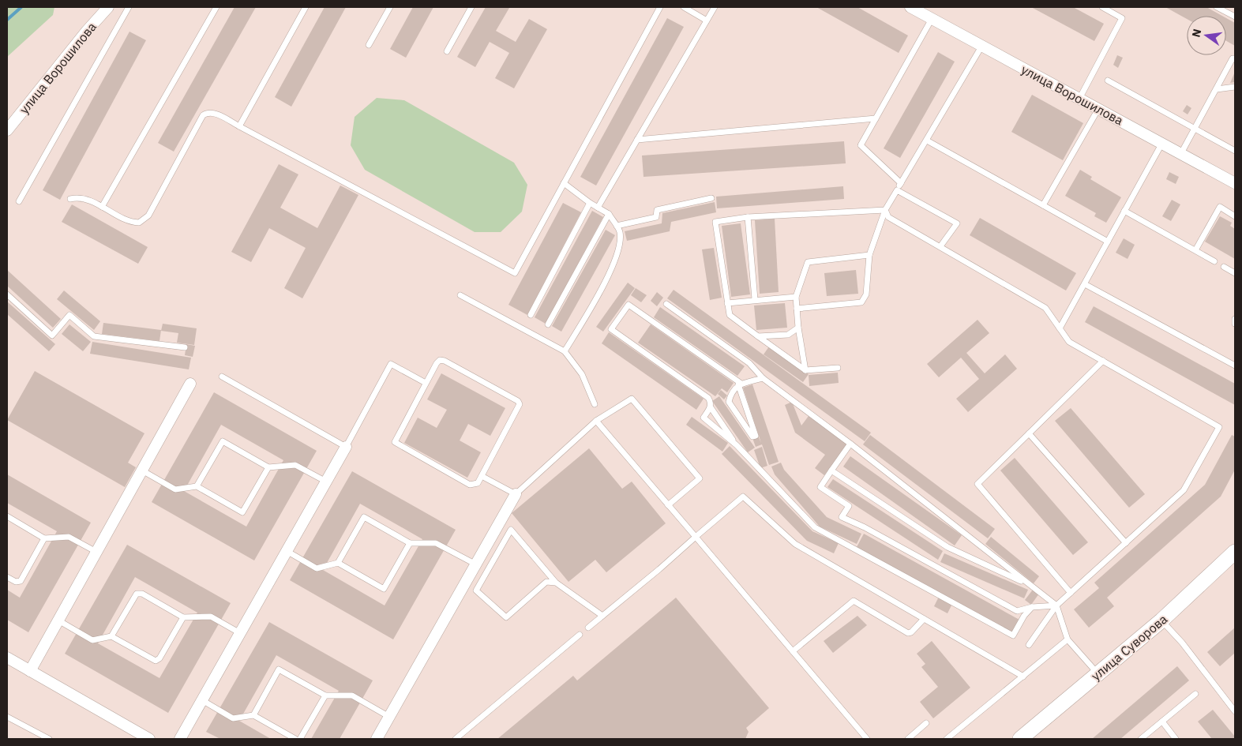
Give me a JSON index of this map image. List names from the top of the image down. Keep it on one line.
{"streets":{"main road":["улица Суворова"],"street":["улица Ворошилова"]},"north":"left"}
